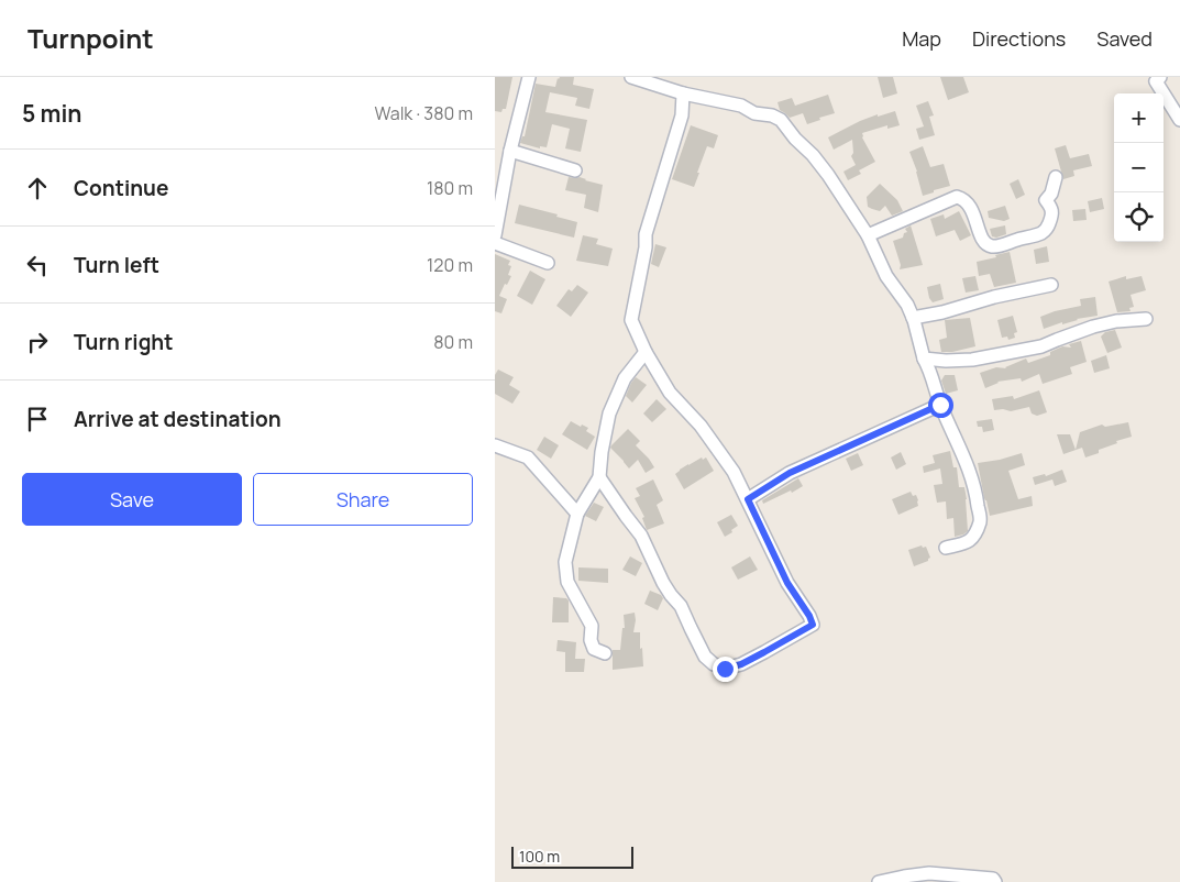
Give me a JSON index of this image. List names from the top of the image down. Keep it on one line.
{"scale_bar":"100 m","page":{"header":"Turnpoint","nav":["Map","Directions","Saved"],"heading":["5 min","Walk · 380 m"],"map_buttons":["+","−"],"list":[["Continue","180 m"],["Turn left","120 m"],["Turn right","80 m"],"Arrive at destination"],"buttons":["Save","Share"],"scale":"100 m"}}
